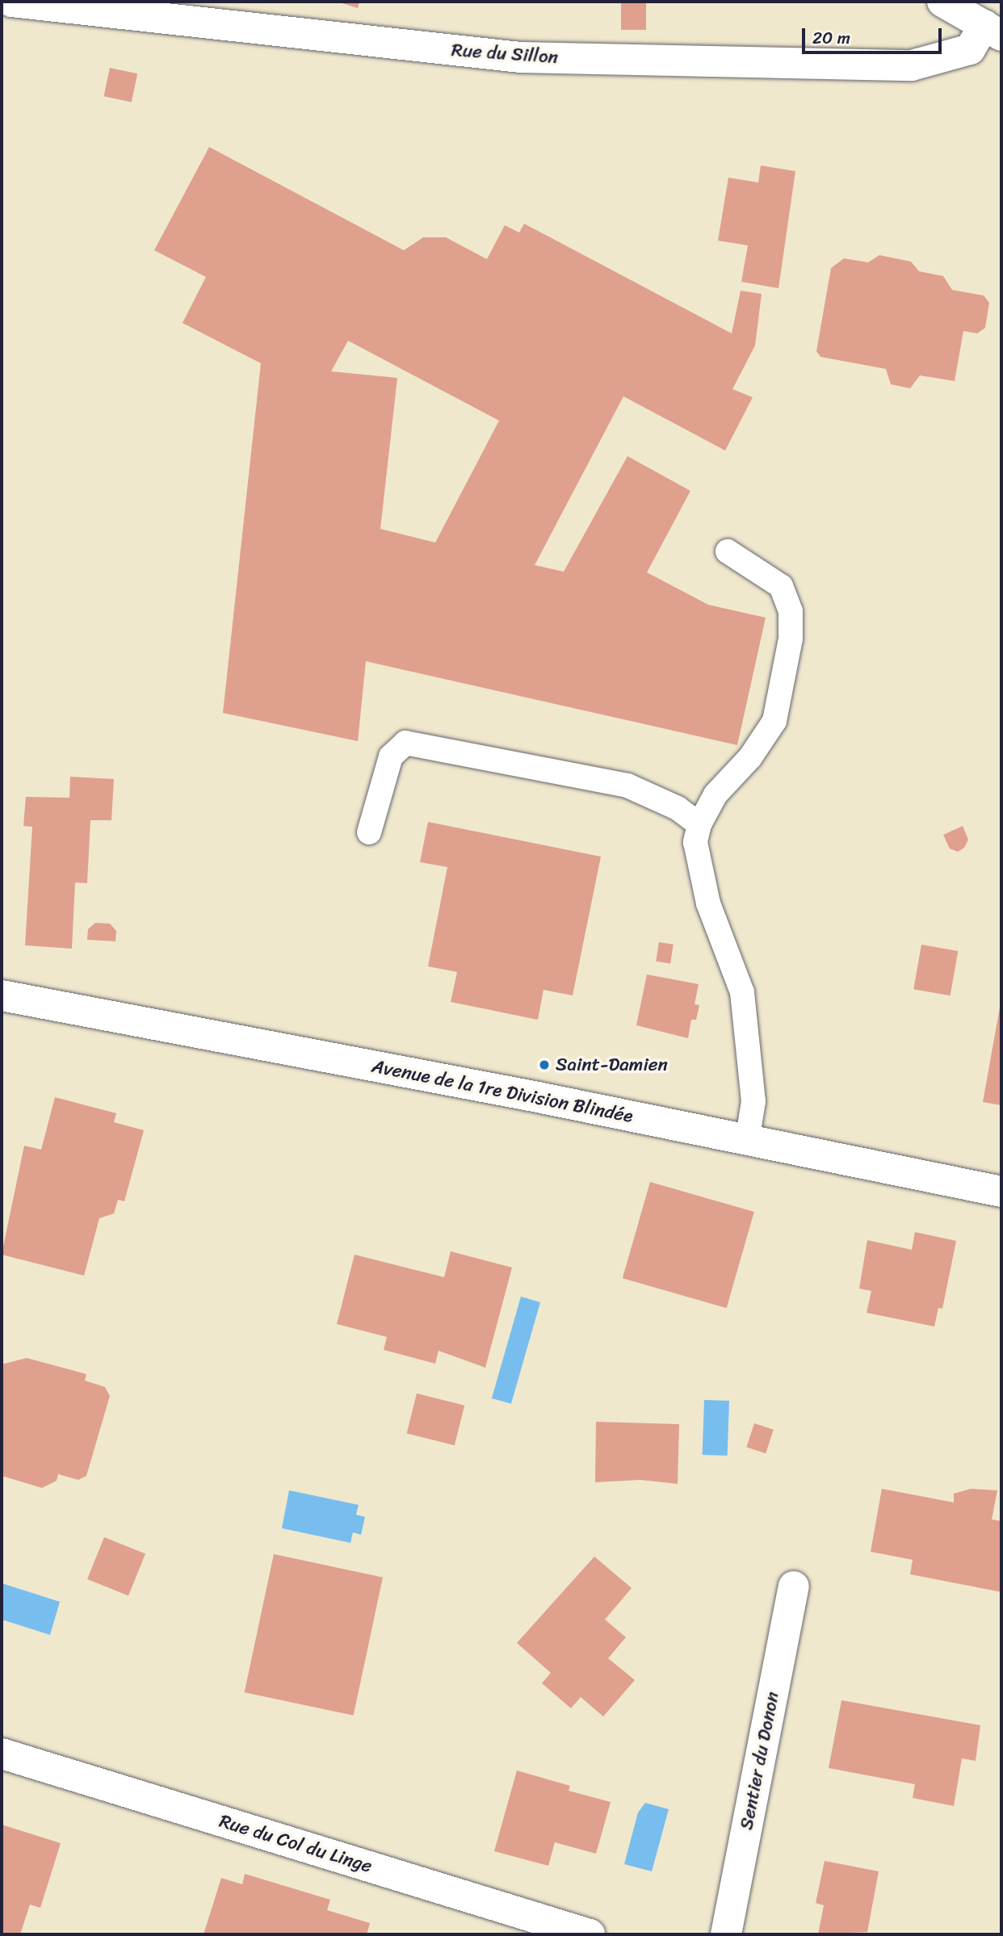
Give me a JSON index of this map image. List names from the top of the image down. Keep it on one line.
{"streets":{"street":["Rue du Sillon","Avenue de la 1re Division Blindée","Sentier du Donon","Rue du Col du Linge"]},"places":["Saint-Damien"],"scale_bar":"20 m"}
